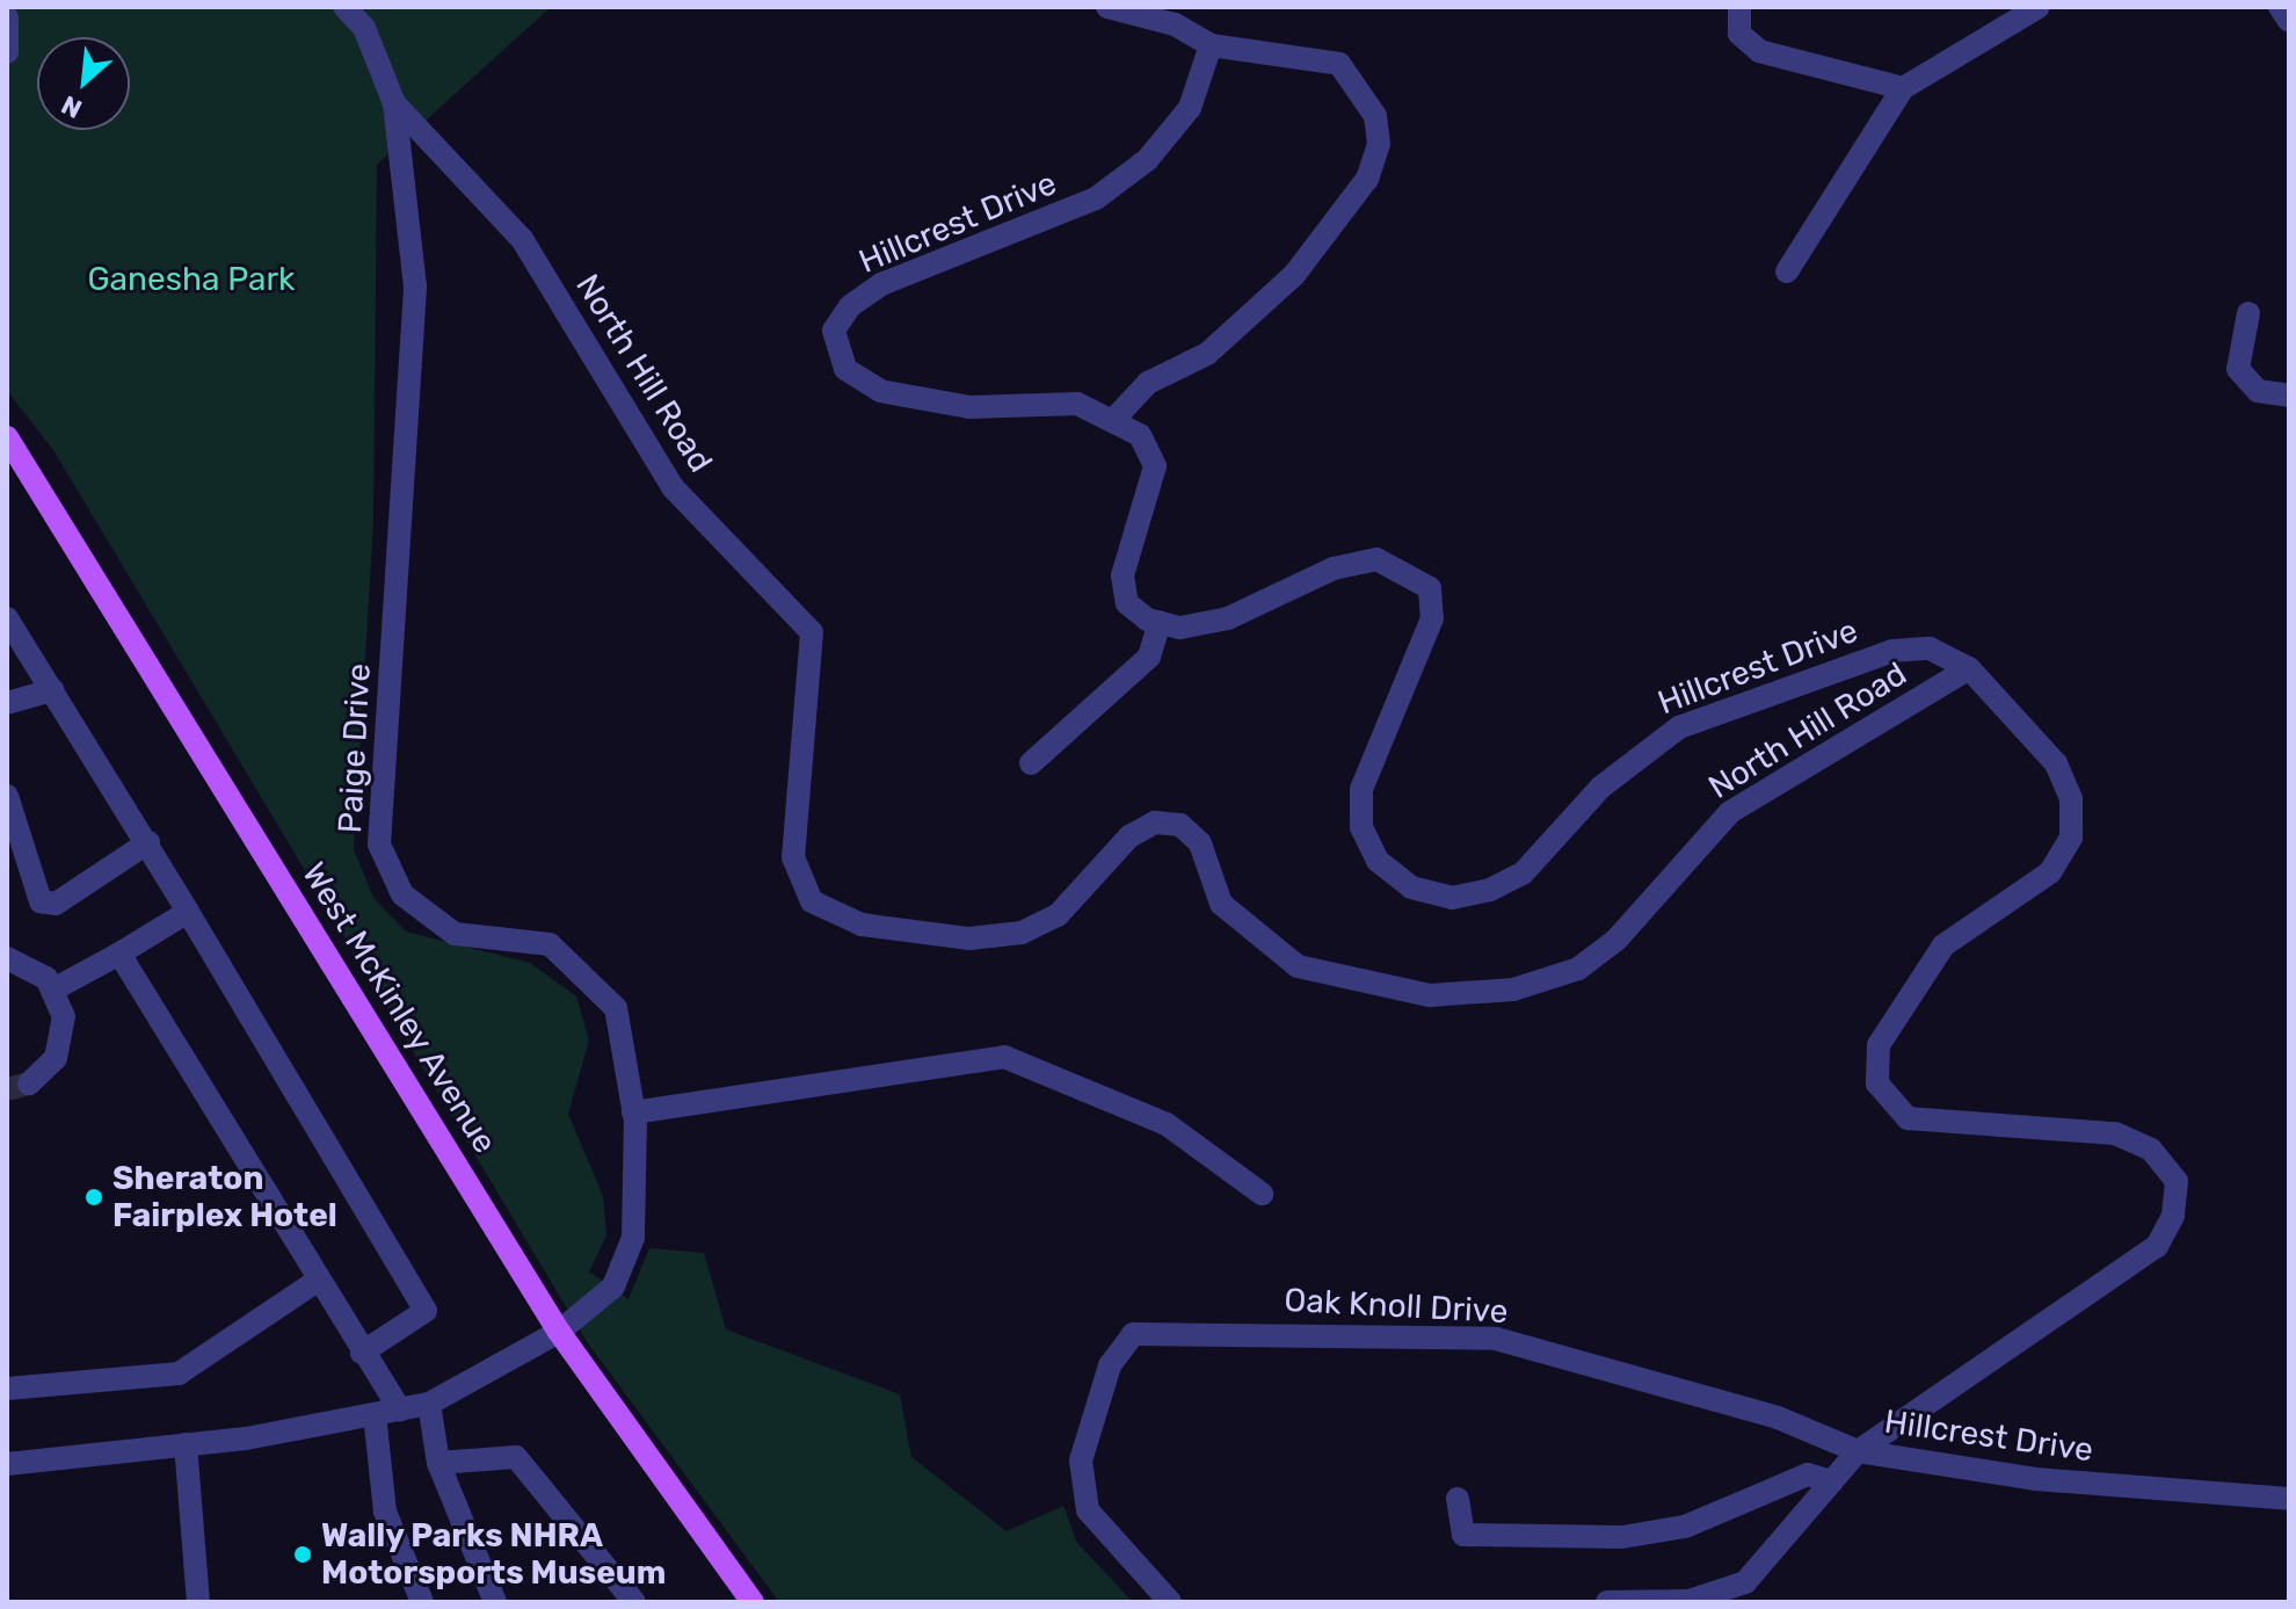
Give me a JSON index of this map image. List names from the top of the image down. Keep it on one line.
{"streets":{"main road":["West McKinley Avenue"],"street":["Hillcrest Drive","North Hill Road","Paige Drive","Oak Knoll Drive"]},"crossings":[["Hillcrest Drive","North Hill Road"],["Hillcrest Drive","Oak Knoll Drive"],["North Hill Road","Paige Drive"],["Paige Drive","West McKinley Avenue"]],"parks":["Ganesha Park"],"places":["Sheraton Fairplex Hotel","Wally Parks NHRA Motorsports Museum"],"north":"bottom left"}
